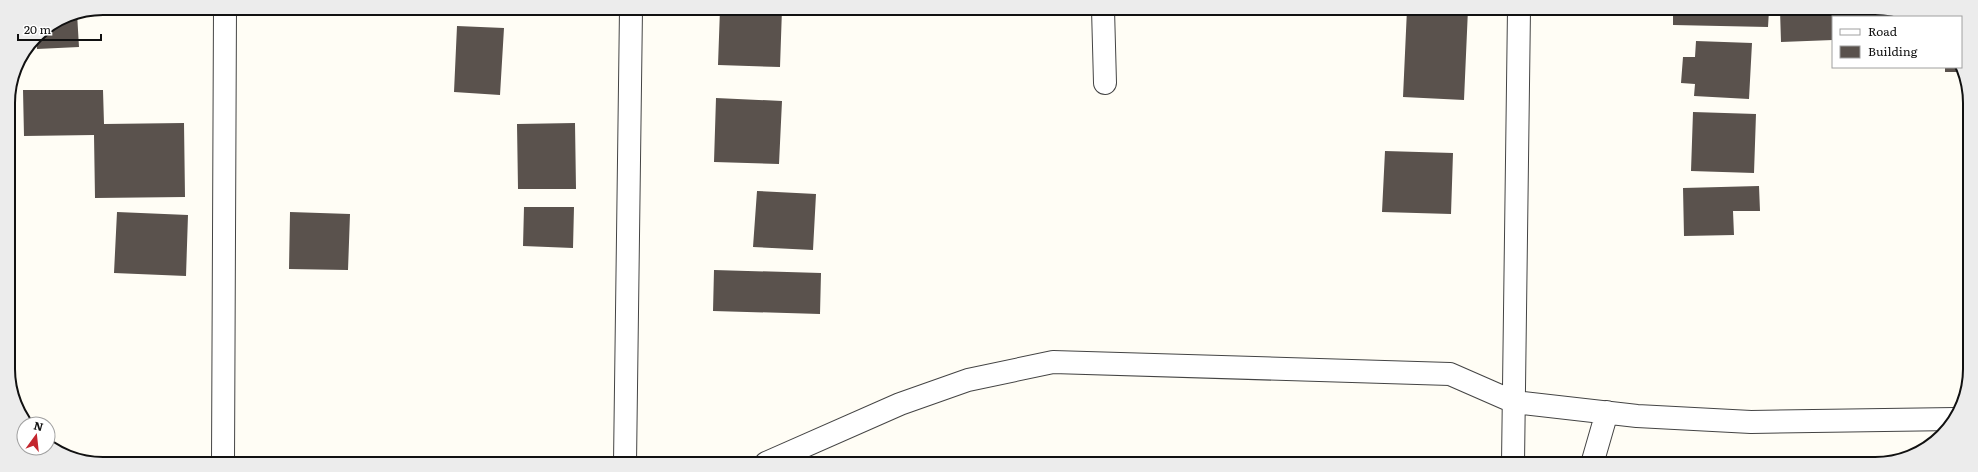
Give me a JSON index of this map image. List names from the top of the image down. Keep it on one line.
{"legend":["Road","Building"],"scale_bar":"20 m","north":"top"}
